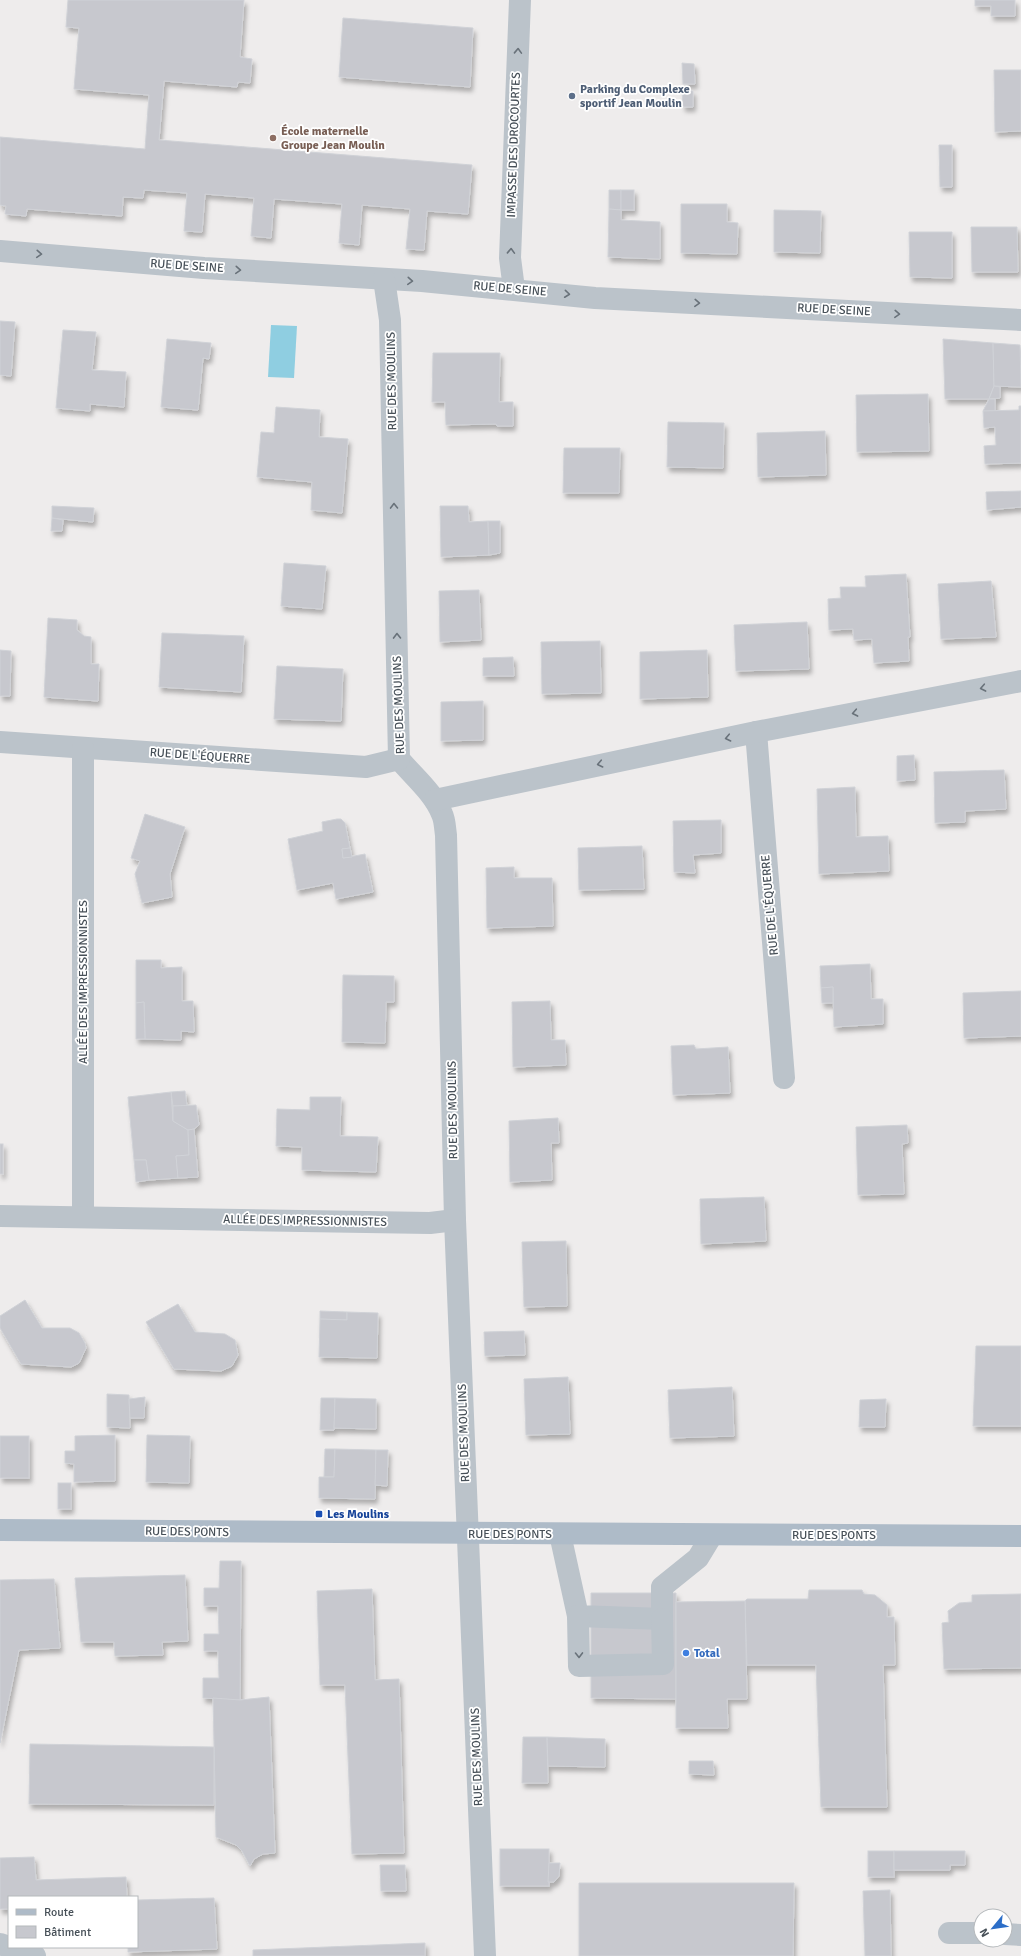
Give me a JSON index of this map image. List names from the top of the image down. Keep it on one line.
{"streets":{"main road":["RUE DES PONTS"],"street":["IMPASSE DES DROCOURTES","RUE DE SEINE","RUE DES MOULINS","RUE DE L'ÉQUERRE","ALLÉE DES IMPRESSIONNISTES"]},"crossings":[["IMPASSE DES DROCOURTES","RUE DE SEINE"],["RUE DE SEINE","RUE DES MOULINS"],["RUE DES MOULINS","RUE DE L'ÉQUERRE"],["RUE DES MOULINS","ALLÉE DES IMPRESSIONNISTES"],["RUE DES MOULINS","RUE DES PONTS"],["RUE DE L'ÉQUERRE","ALLÉE DES IMPRESSIONNISTES"]],"one_way":["IMPASSE DES DROCOURTES","RUE DE SEINE"],"places":{"other":["Parking du Complexe sportif Jean Moulin","École maternelle Groupe Jean Moulin","Total"],"transit":["Les Moulins"]},"legend":["Route","Bâtiment"],"north":"bottom left"}
